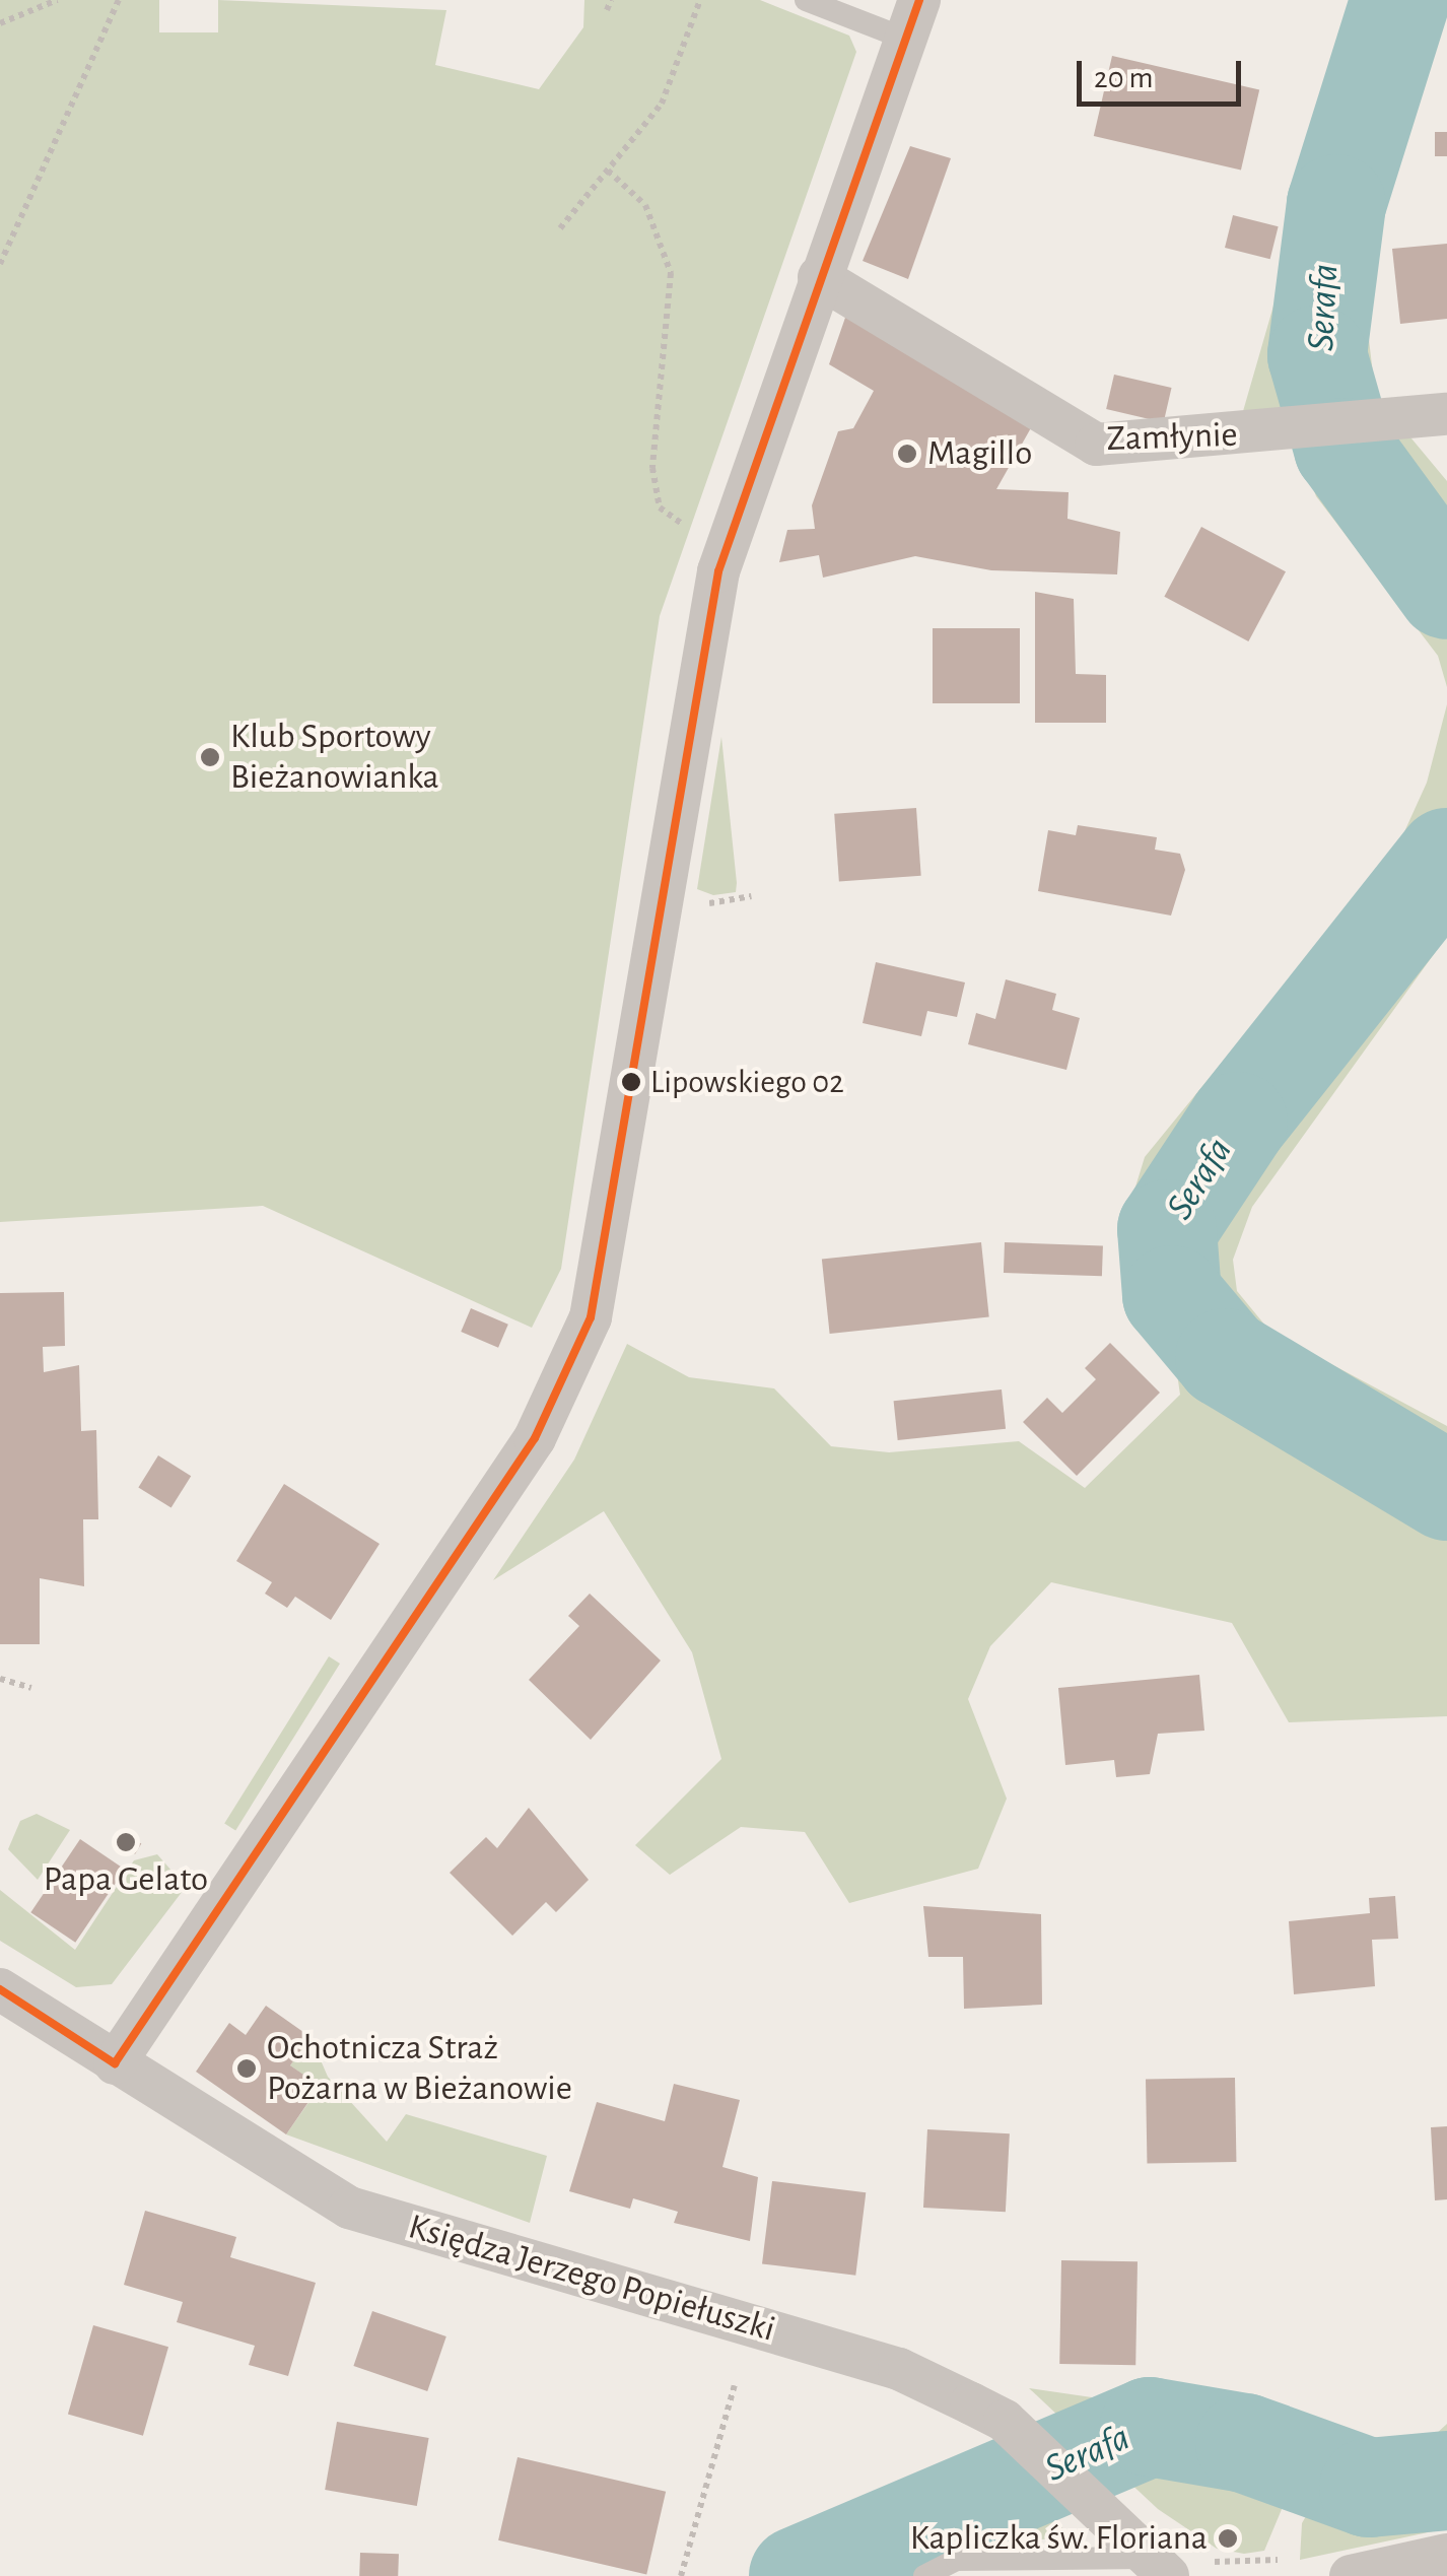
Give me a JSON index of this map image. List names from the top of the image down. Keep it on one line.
{"streets":{"street":["Zamłynie","Księdza Jerzego Popiełuszki"]},"water":["Serafa"],"places":["Magillo","Klub Sportowy Bieżanowianka","Lipowskiego 02","Papa Gelato","Ochotnicza Straż Pożarna w Bieżanowie","Kapliczka św. Floriana"],"scale_bar":"20 m"}
